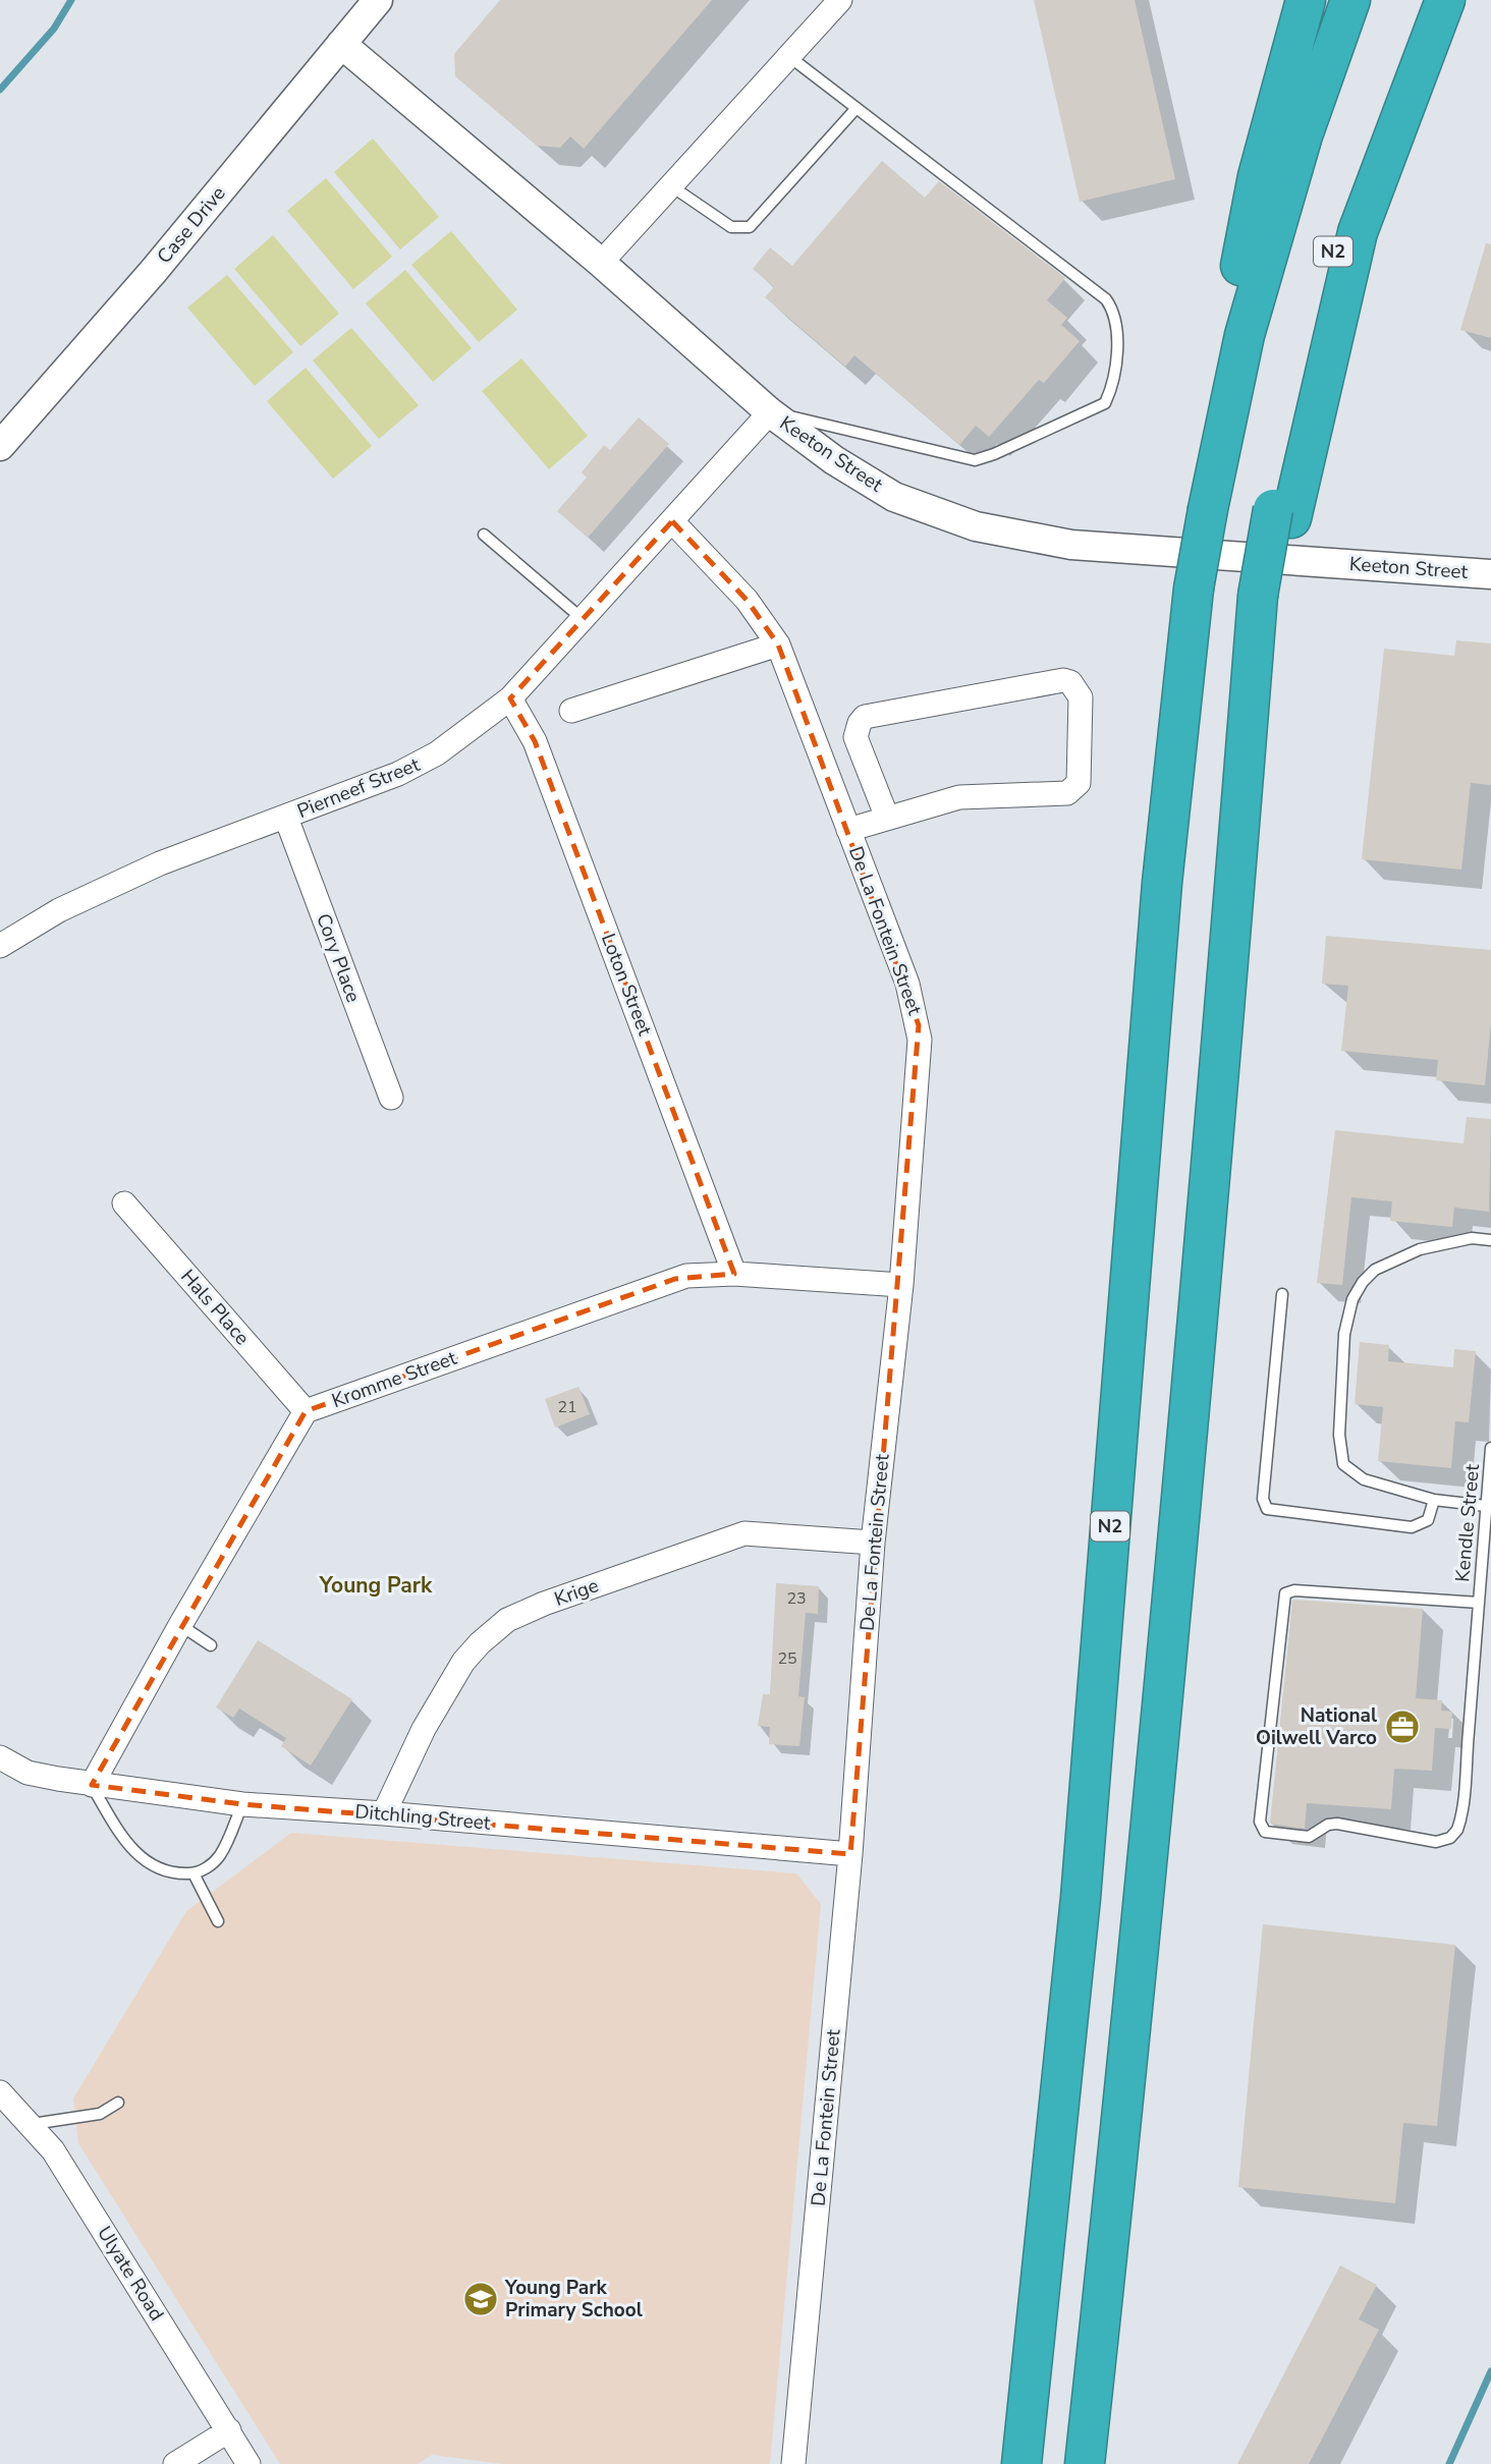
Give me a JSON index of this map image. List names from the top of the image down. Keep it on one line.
{"streets":{"highway":["N2"],"street":["Case Drive","Keeton Street","Pierneef Street","De La Fontein Street","Cory Place","Loton Street","Hals Place","Kromme Street","Krige","Ditchling Street","Ulyate Road"],"lane":["Kendle Street"]},"crossings":[["Case Drive","Keeton Street"],["Keeton Street","Pierneef Street"],["Pierneef Street","De La Fontein Street"],["Pierneef Street","Cory Place"],["Pierneef Street","Loton Street"],["De La Fontein Street","Kromme Street"],["De La Fontein Street","Krige"],["De La Fontein Street","Ditchling Street"],["Loton Street","Kromme Street"],["Hals Place","Kromme Street"],["Kromme Street","Ditchling Street"],["Krige","Ditchling Street"]],"districts":["Young Park"],"places":{"office":["National Oilwell Varco"],"school or university":["Young Park Primary School"]},"house_numbers":["21","23","25"]}
